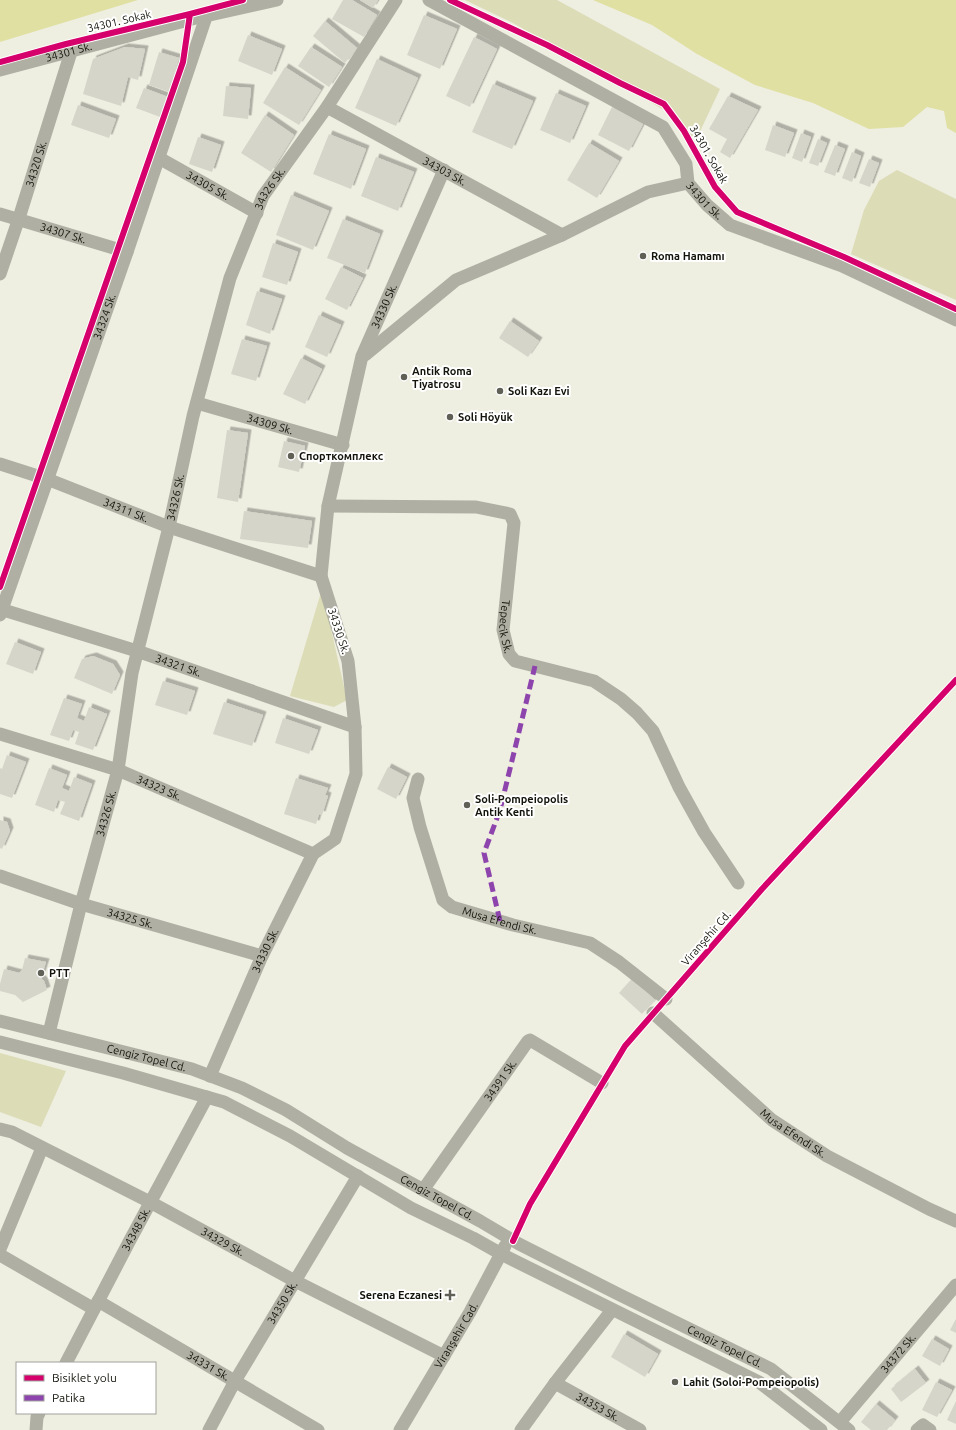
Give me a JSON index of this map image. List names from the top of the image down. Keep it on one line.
{"streets":{"street":["34301 Sk.","34320 Sk.","34303 Sk.","34305 Sk.","34326 Sk.","34307 Sk.","34330 Sk.","34324 Sk.","34309 Sk.","34311 Sk.","Tepecik Sk.","34321 Sk.","34323 Sk.","34325 Sk.","Musa Efendi Sk.","Cengiz Topel Cd.","34391 Sk.","34348 Sk.","34329 Sk.","34350 Sk.","Viranşehir Cad.","34372 Sk.","34331 Sk.","34353 Sk."],"cycle path":["34301. Sokak","Viranşehir Cd."]},"crossings":[["34301 Sk.","34320 Sk."],["34301 Sk.","34324 Sk."],["34320 Sk.","34307 Sk."],["34303 Sk.","34326 Sk."],["34303 Sk.","34330 Sk."],["34305 Sk.","34326 Sk."],["34305 Sk.","34324 Sk."],["34326 Sk.","34309 Sk."],["34326 Sk.","34311 Sk."],["34326 Sk.","34321 Sk."],["34326 Sk.","34323 Sk."],["34326 Sk.","34325 Sk."],["34326 Sk.","Cengiz Topel Cd."],["34307 Sk.","34324 Sk."],["34330 Sk.","34309 Sk."],["34330 Sk.","34311 Sk."],["34330 Sk.","Tepecik Sk."],["34330 Sk.","34321 Sk."],["34330 Sk.","34323 Sk."],["34330 Sk.","34325 Sk."],["34330 Sk.","Cengiz Topel Cd."],["34324 Sk.","34311 Sk."],["34324 Sk.","34321 Sk."],["Cengiz Topel Cd.","34391 Sk."],["Cengiz Topel Cd.","34348 Sk."],["Cengiz Topel Cd.","34350 Sk."],["Cengiz Topel Cd.","Viranşehir Cad."],["Cengiz Topel Cd.","34372 Sk."],["34348 Sk.","34329 Sk."],["34348 Sk.","34331 Sk."],["34329 Sk.","34350 Sk."],["34329 Sk.","Viranşehir Cad."],["34350 Sk.","34331 Sk."]],"places":{"other":["Roma Hamamı","Antik Roma Tiyatrosu","Soli Kazı Evi","Soli Höyük","Спорткомплекс","Soli-Pompeiopolis Antik Kenti","PTT","Lahit (Soloi-Pompeiopolis)"],"health":["Serena Eczanesi"]},"legend":["Bisiklet yolu","Patika"]}
